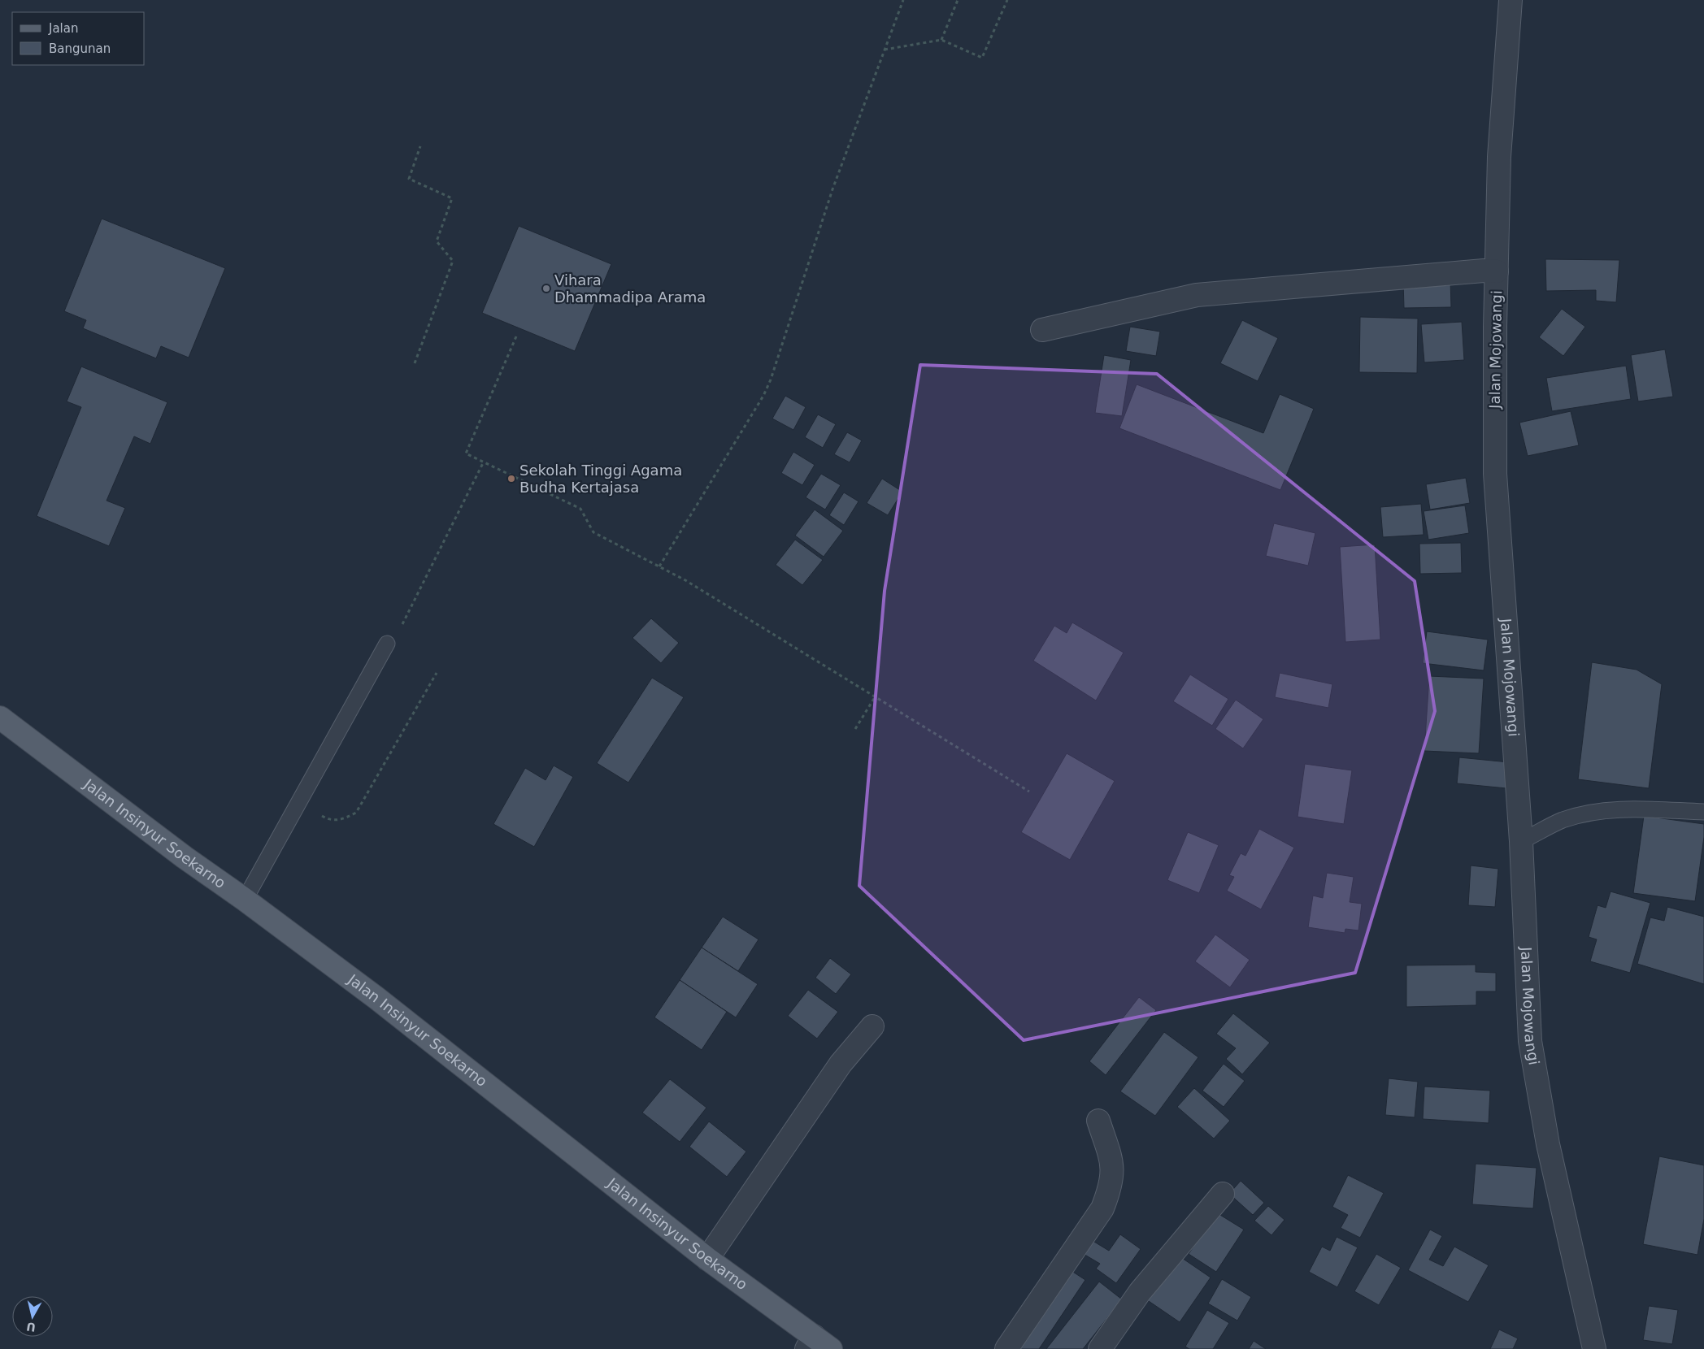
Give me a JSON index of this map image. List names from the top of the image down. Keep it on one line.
{"streets":{"main road":["Jalan Insinyur Soekarno"],"street":["Jalan Mojowangi"]},"places":["Vihara Dhammadipa Arama","Sekolah Tinggi Agama Budha Kertajasa"],"legend":["Jalan","Bangunan"],"north":"bottom"}
